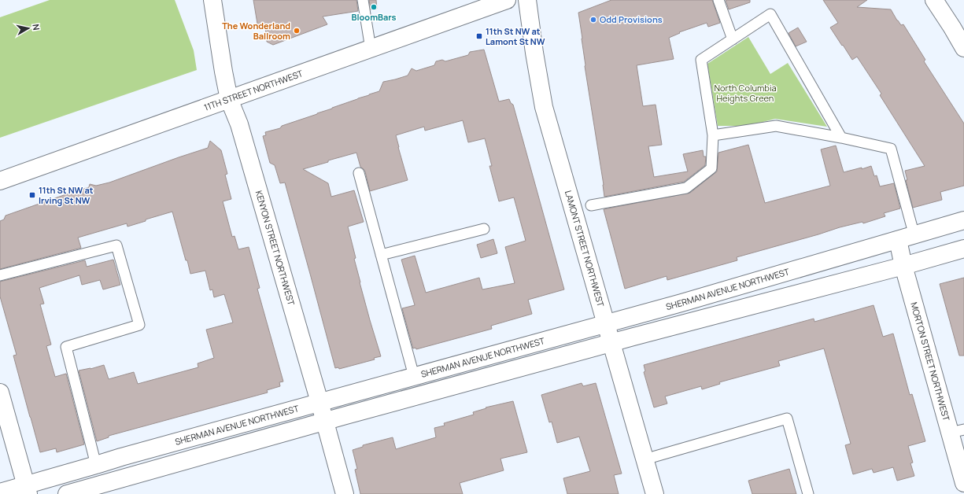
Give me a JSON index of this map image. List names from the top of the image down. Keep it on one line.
{"streets":{"main road":["11TH STREET NORTHWEST","KENYON STREET NORTHWEST","LAMONT STREET NORTHWEST","SHERMAN AVENUE NORTHWEST","MORTON STREET NORTHWEST"]},"crossings":[["11TH STREET NORTHWEST","KENYON STREET NORTHWEST"],["KENYON STREET NORTHWEST","SHERMAN AVENUE NORTHWEST"],["LAMONT STREET NORTHWEST","SHERMAN AVENUE NORTHWEST"],["SHERMAN AVENUE NORTHWEST","MORTON STREET NORTHWEST"]],"parks":["North Columbia Heights Green"],"places":{"other":["BloomBars","Odd Provisions","The Wonderland Ballroom"],"transit":["11th St NW at Lamont St NW","11th St NW at Irving St NW"]},"north":"right"}
